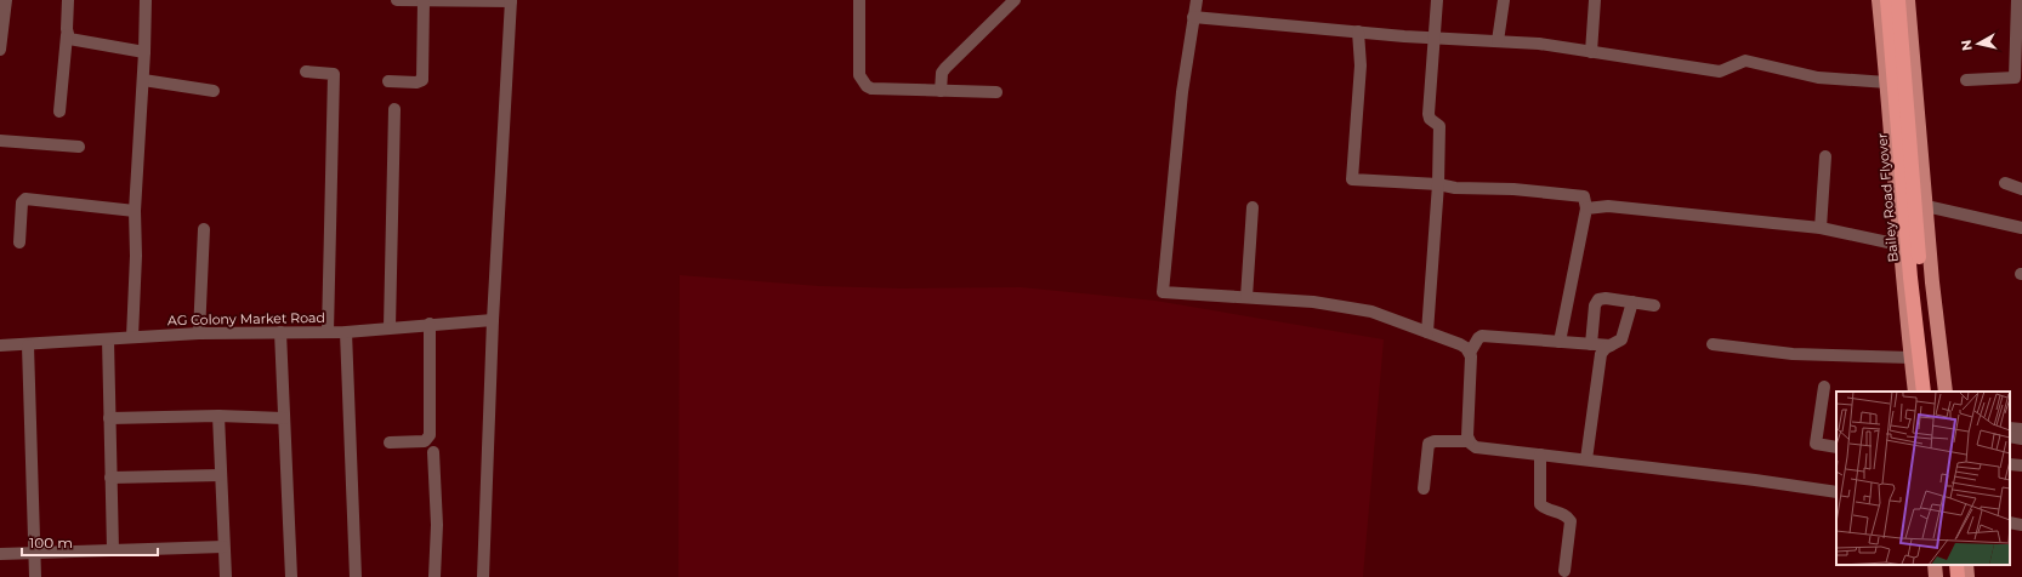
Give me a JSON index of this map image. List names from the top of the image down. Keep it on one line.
{"streets":{"highway":["Bailey Road Flyover"],"street":["AG Colony Market Road"]},"scale_bar":"100 m","north":"left"}
